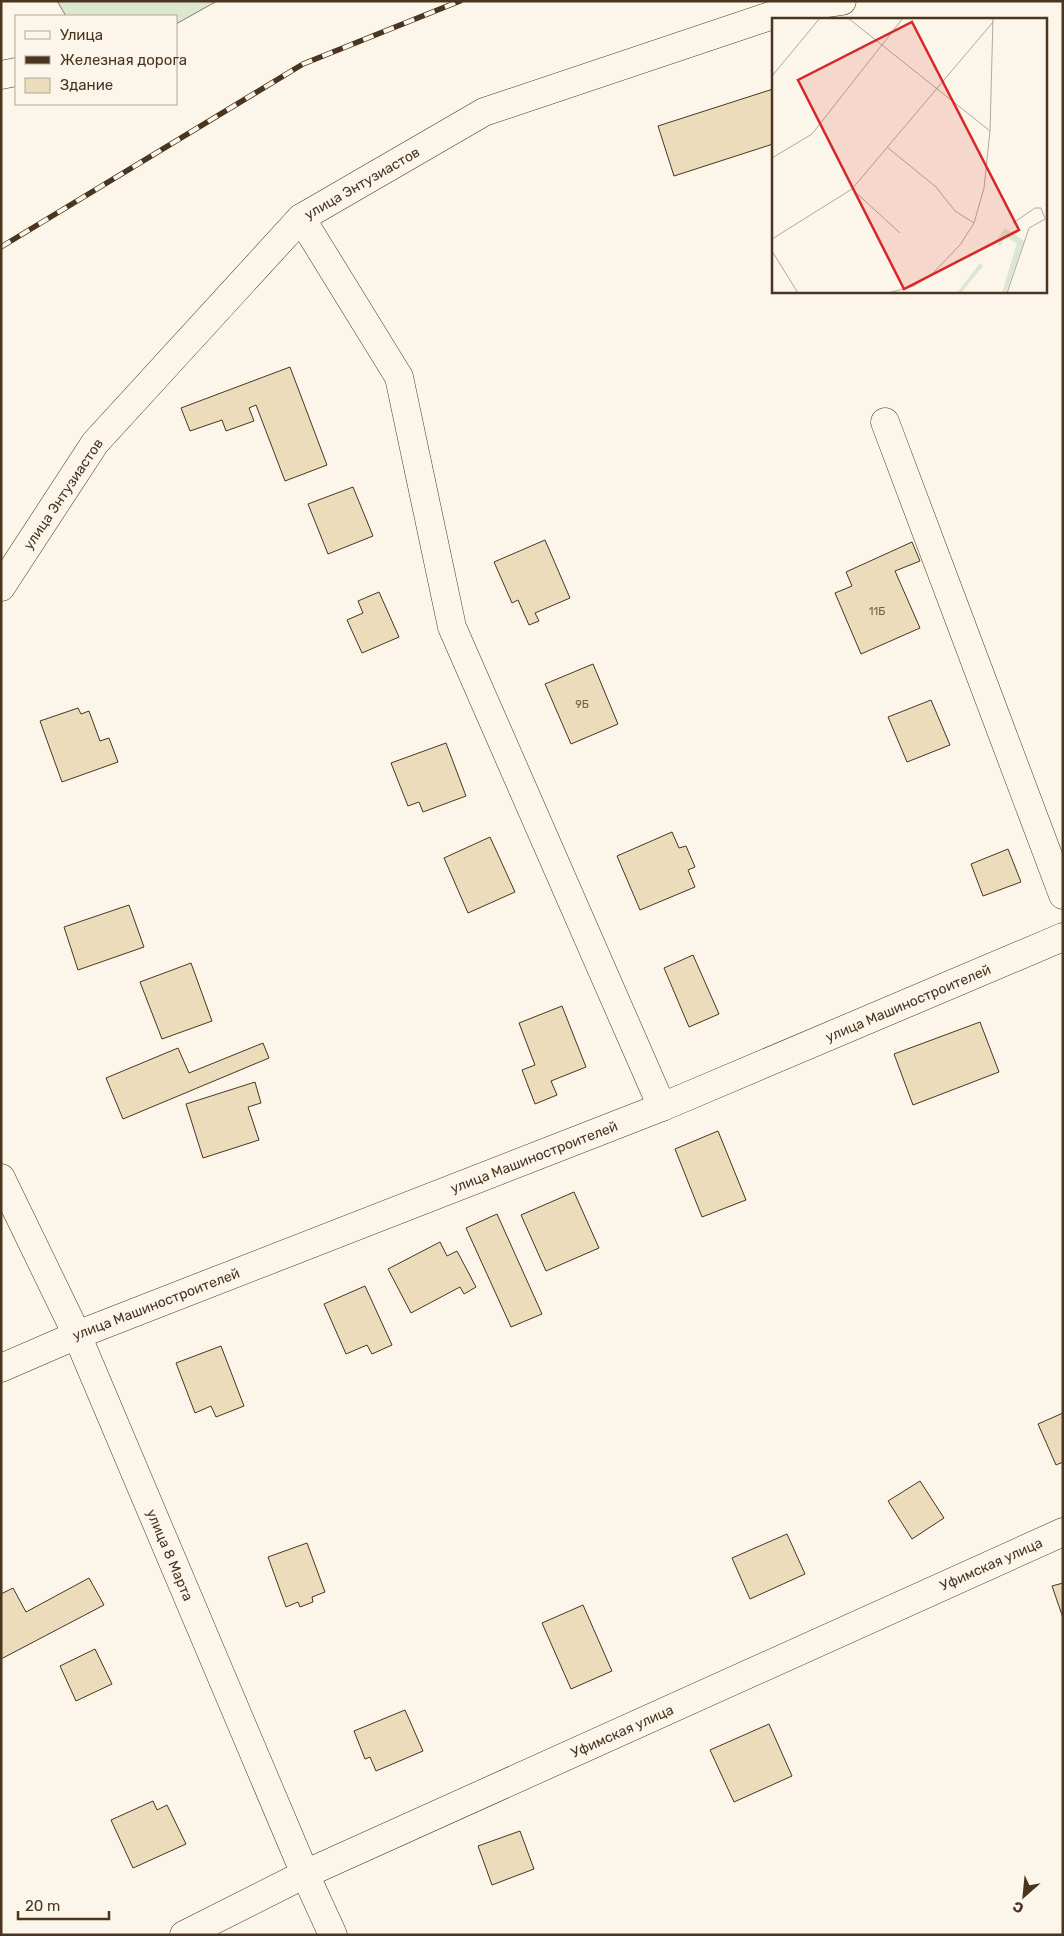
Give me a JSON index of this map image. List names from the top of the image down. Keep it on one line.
{"streets":{"street":["улица Энтузиастов","улица Машиностроителей","улица 8 Марта","Уфимская улица"]},"crossings":[["улица Машиностроителей","улица 8 Марта"],["улица 8 Марта","Уфимская улица"]],"house_numbers":["11Б","9Б"],"legend":["Улица","Железная дорога","Здание"],"scale_bar":"20 m","north":"bottom left"}
